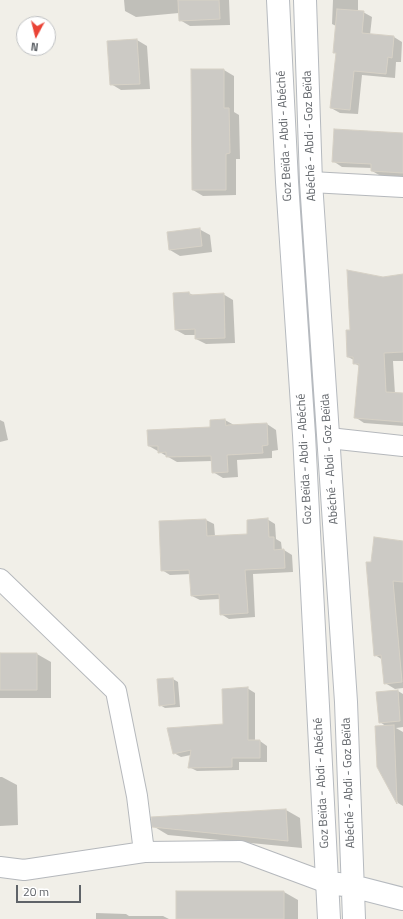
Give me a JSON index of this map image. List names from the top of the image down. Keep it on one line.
{"streets":{"main road":["Goz Beïda - Abdi - Abéché","Abéché - Abdi - Goz Beïda"]},"scale_bar":"20 m","north":"bottom"}
